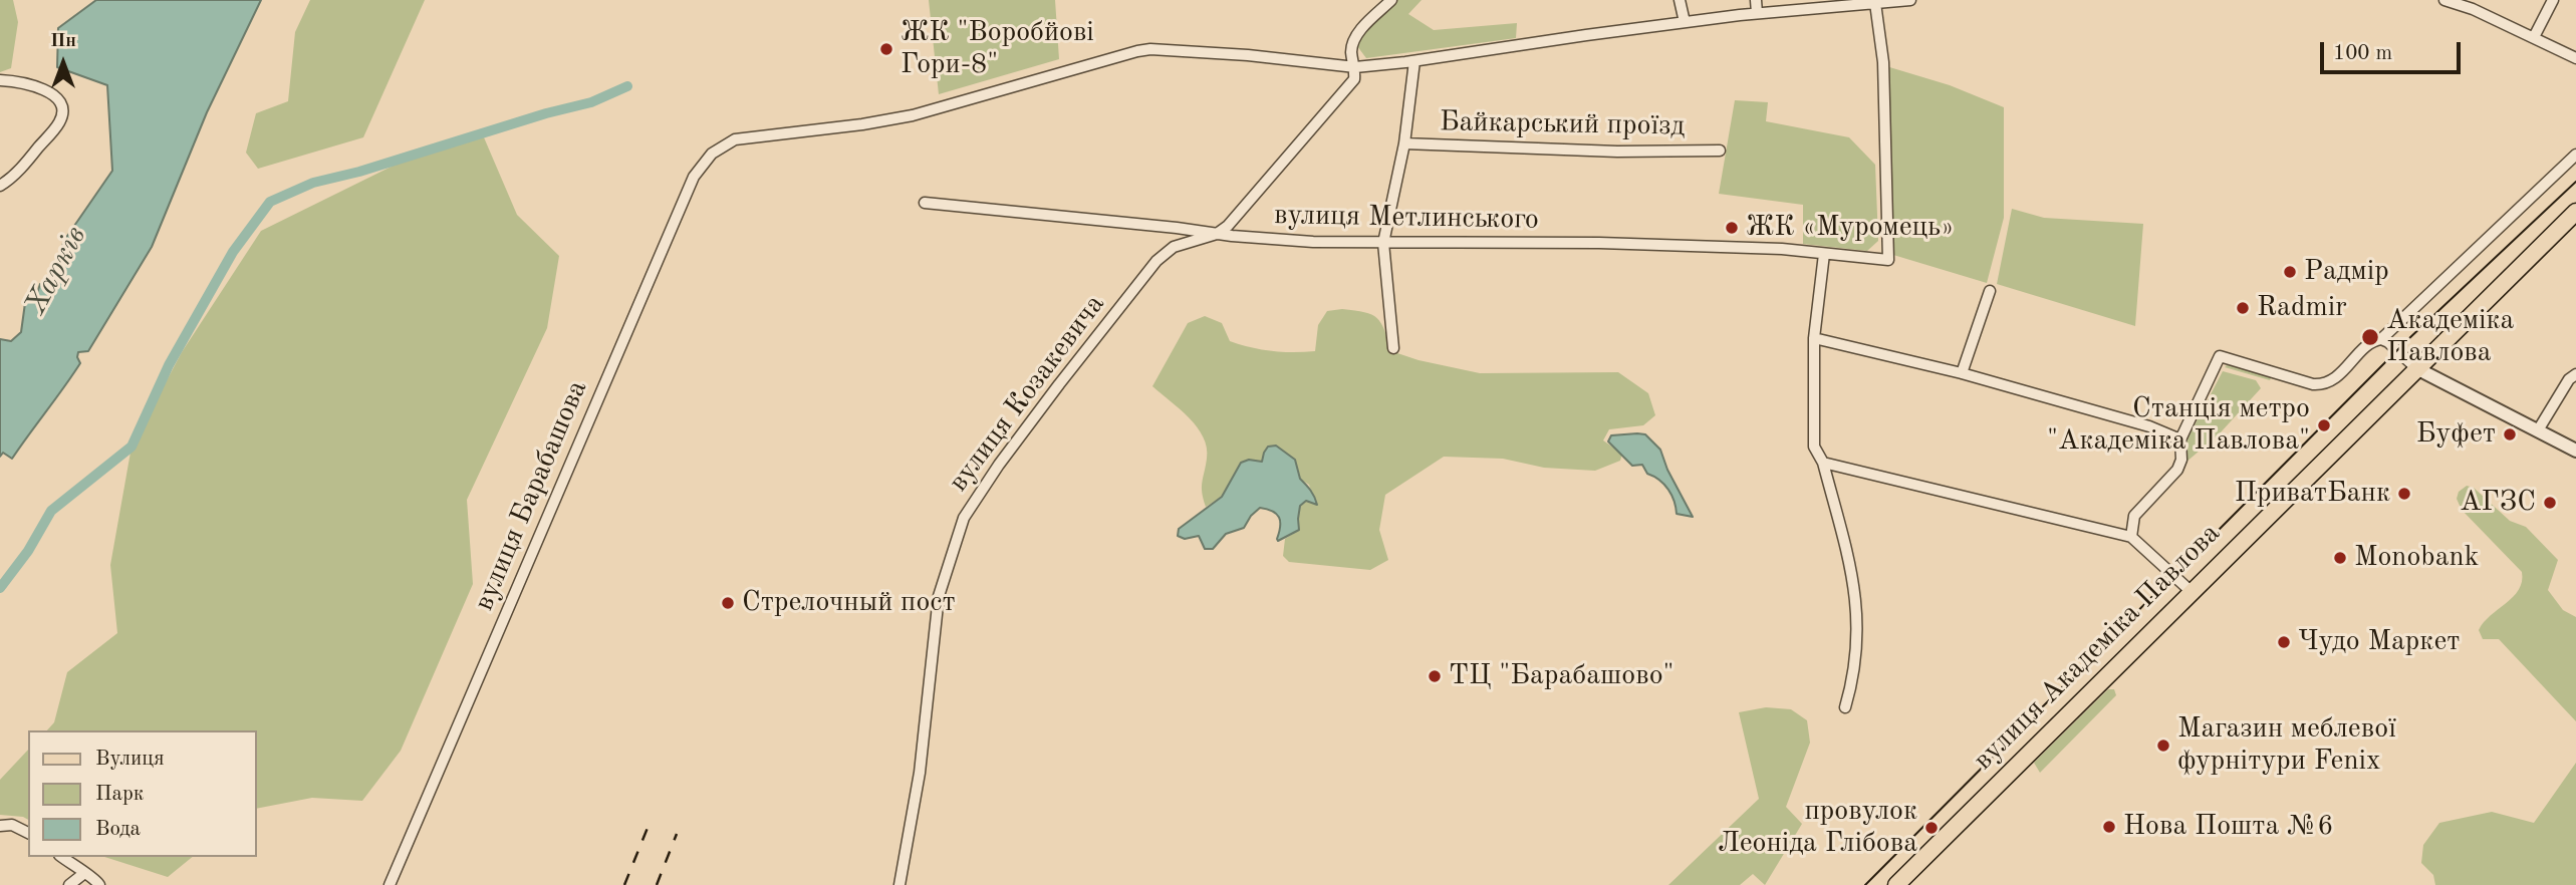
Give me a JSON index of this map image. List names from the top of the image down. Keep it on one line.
{"streets":{"main road":["вулиця Академіка Павлова"],"street":["Байкарський проїзд","вулиця Метлинського","вулиця Козакевича","вулиця Барабашова"]},"crossings":[["вулиця Метлинського","вулиця Козакевича"],["вулиця Козакевича","вулиця Барабашова"]],"water":["Харків"],"places":["ЖК \"Воробйові Гори-8\"","ЖК «Муромець»","Радмір","Radmir","Академіка Павлова","Станція метро \"Академіка Павлова\"","Буфет","ПриватБанк","АГЗС","Monobank","Стрелочный пост","Чудо Маркет","ТЦ \"Барабашово\"","Магазин меблевої фурнітури Fenix","Нова Пошта №6","провулок Леоніда Глібова"],"legend":["Вулиця","Парк","Вода"],"scale_bar":"100 m","north":"top"}
